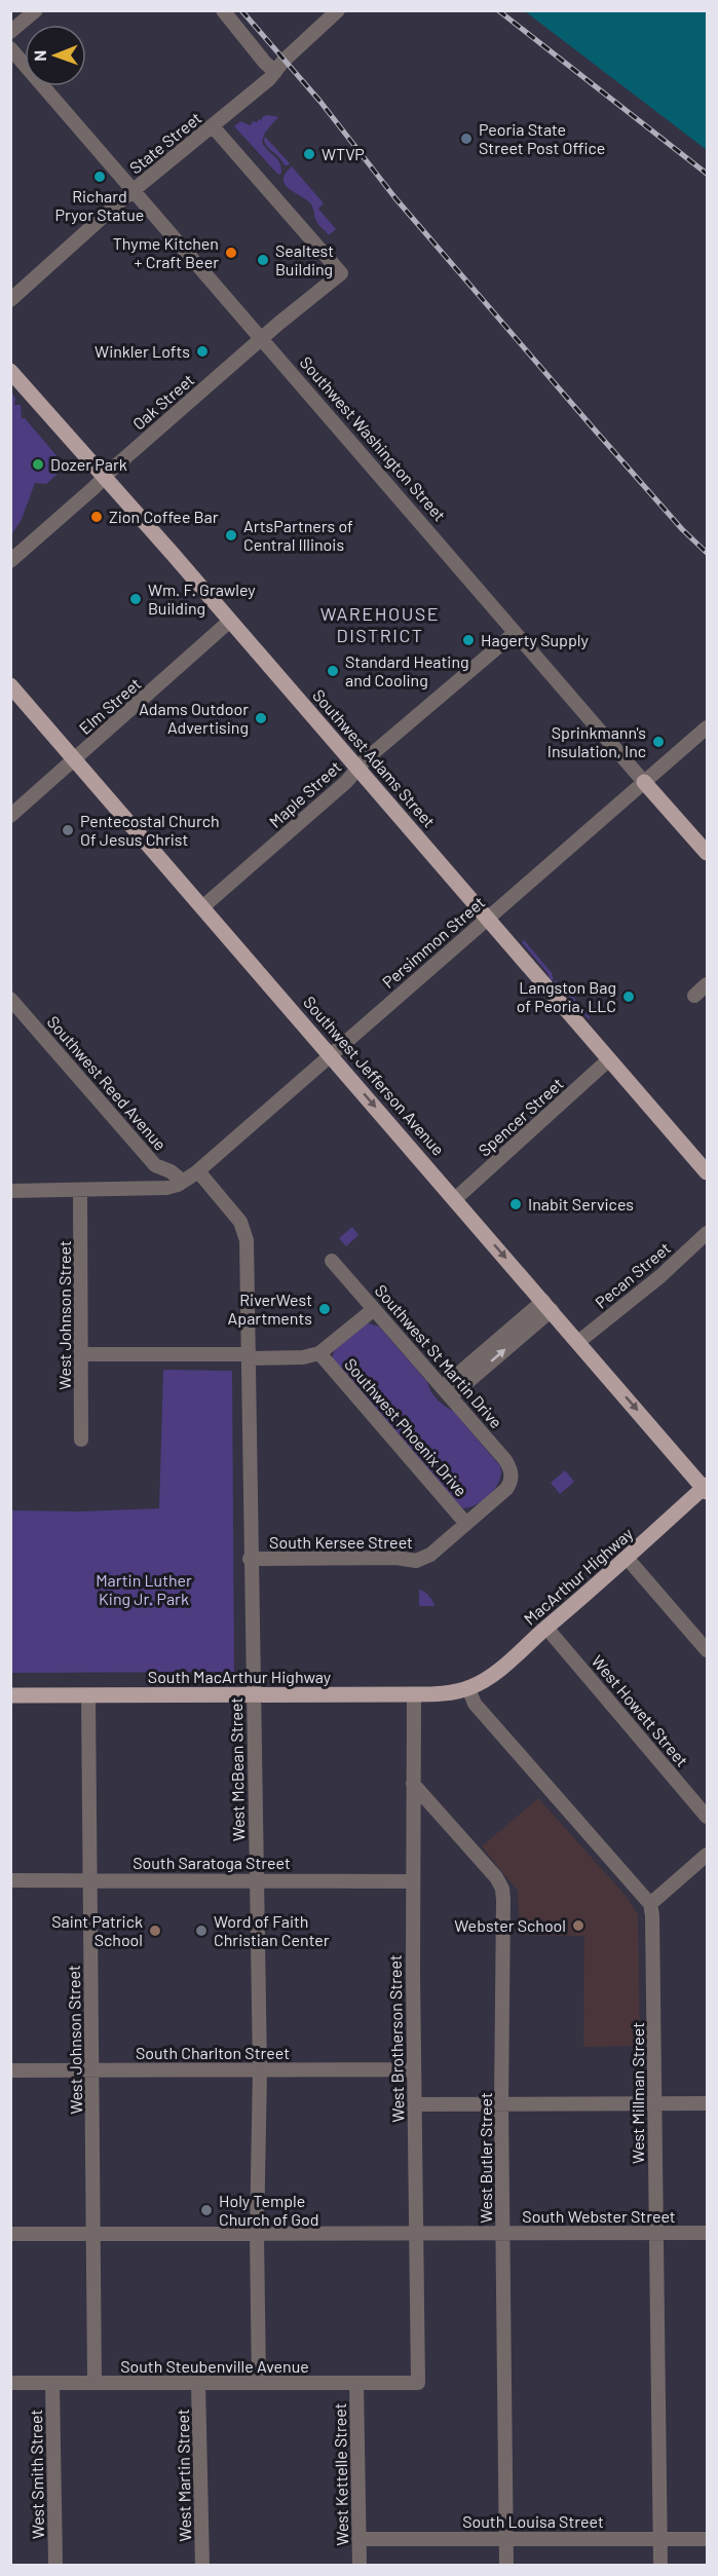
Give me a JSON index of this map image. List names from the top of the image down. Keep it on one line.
{"streets":{"main road":["Southwest Washington Street","Southwest Adams Street","Southwest Jefferson Avenue","MacArthur Highway","South MacArthur Highway"],"street":["State Street","Oak Street","Elm Street","Maple Street","Persimmon Street","Southwest Reed Avenue","Spencer Street","Pecan Street","West Johnson Street","Southwest St Martin Drive","Southwest Phoenix Drive","South Kersee Street","West Howett Street","West McBean Street","South Saratoga Street","West Brotherson Street","South Charlton Street","West Millman Street","West Butler Street","South Webster Street","South Steubenville Avenue","West Smith Street","West Kettelle Street","West Martin Street","South Louisa Street"]},"crossings":[["State Street","Oak Street"],["State Street","Southwest Washington Street"],["Oak Street","Southwest Washington Street"],["Oak Street","Southwest Adams Street"],["Southwest Washington Street","Maple Street"],["Southwest Washington Street","Persimmon Street"],["Elm Street","Southwest Adams Street"],["Elm Street","Southwest Jefferson Avenue"],["Southwest Adams Street","Maple Street"],["Southwest Adams Street","Persimmon Street"],["Southwest Adams Street","Spencer Street"],["Maple Street","Southwest Jefferson Avenue"],["Persimmon Street","Southwest Jefferson Avenue"],["Persimmon Street","Southwest Reed Avenue"],["Persimmon Street","West Johnson Street"],["Persimmon Street","West McBean Street"],["Southwest Jefferson Avenue","Spencer Street"],["Southwest Jefferson Avenue","Pecan Street"],["Southwest Jefferson Avenue","MacArthur Highway"],["West Johnson Street","South MacArthur Highway"],["West Johnson Street","South Saratoga Street"],["West Johnson Street","South Charlton Street"],["West Johnson Street","South Webster Street"],["West Johnson Street","South Steubenville Avenue"],["Southwest St Martin Drive","South Kersee Street"],["Southwest Phoenix Drive","South Kersee Street"],["South Kersee Street","West McBean Street"],["MacArthur Highway","South MacArthur Highway"],["MacArthur Highway","West Howett Street"],["South MacArthur Highway","West McBean Street"],["South MacArthur Highway","West Brotherson Street"],["West McBean Street","South Saratoga Street"],["West McBean Street","South Charlton Street"],["West McBean Street","South Webster Street"],["West McBean Street","South Steubenville Avenue"],["South Saratoga Street","West Brotherson Street"],["West Brotherson Street","South Charlton Street"],["West Brotherson Street","West Butler Street"],["West Brotherson Street","South Webster Street"],["West Brotherson Street","South Steubenville Avenue"],["West Millman Street","South Webster Street"],["West Millman Street","South Louisa Street"],["West Butler Street","South Webster Street"],["West Butler Street","South Louisa Street"],["South Steubenville Avenue","West Smith Street"],["South Steubenville Avenue","West Kettelle Street"],["South Steubenville Avenue","West Martin Street"],["West Kettelle Street","South Louisa Street"]],"one_way":["Southwest Jefferson Avenue"],"districts":["WAREHOUSE DISTRICT"],"parks":["Martin Luther King Jr. Park"],"places":["Peoria State Street Post Office","WTVP","Richard Pryor Statue","Thyme Kitchen + Craft Beer","Sealtest Building","Winkler Lofts","Dozer Park","Zion Coffee Bar","ArtsPartners of Central Illinois","Wm. F. Grawley Building","Hagerty Supply","Standard Heating and Cooling","Adams Outdoor Advertising","Sprinkmann's Insulation, Inc","Pentecostal Church Of Jesus Christ","Langston Bag of Peoria, LLC","Inabit Services","RiverWest Apartments","Webster School","Saint Patrick School","Word of Faith Christian Center","Holy Temple Church of God"],"north":"left"}
